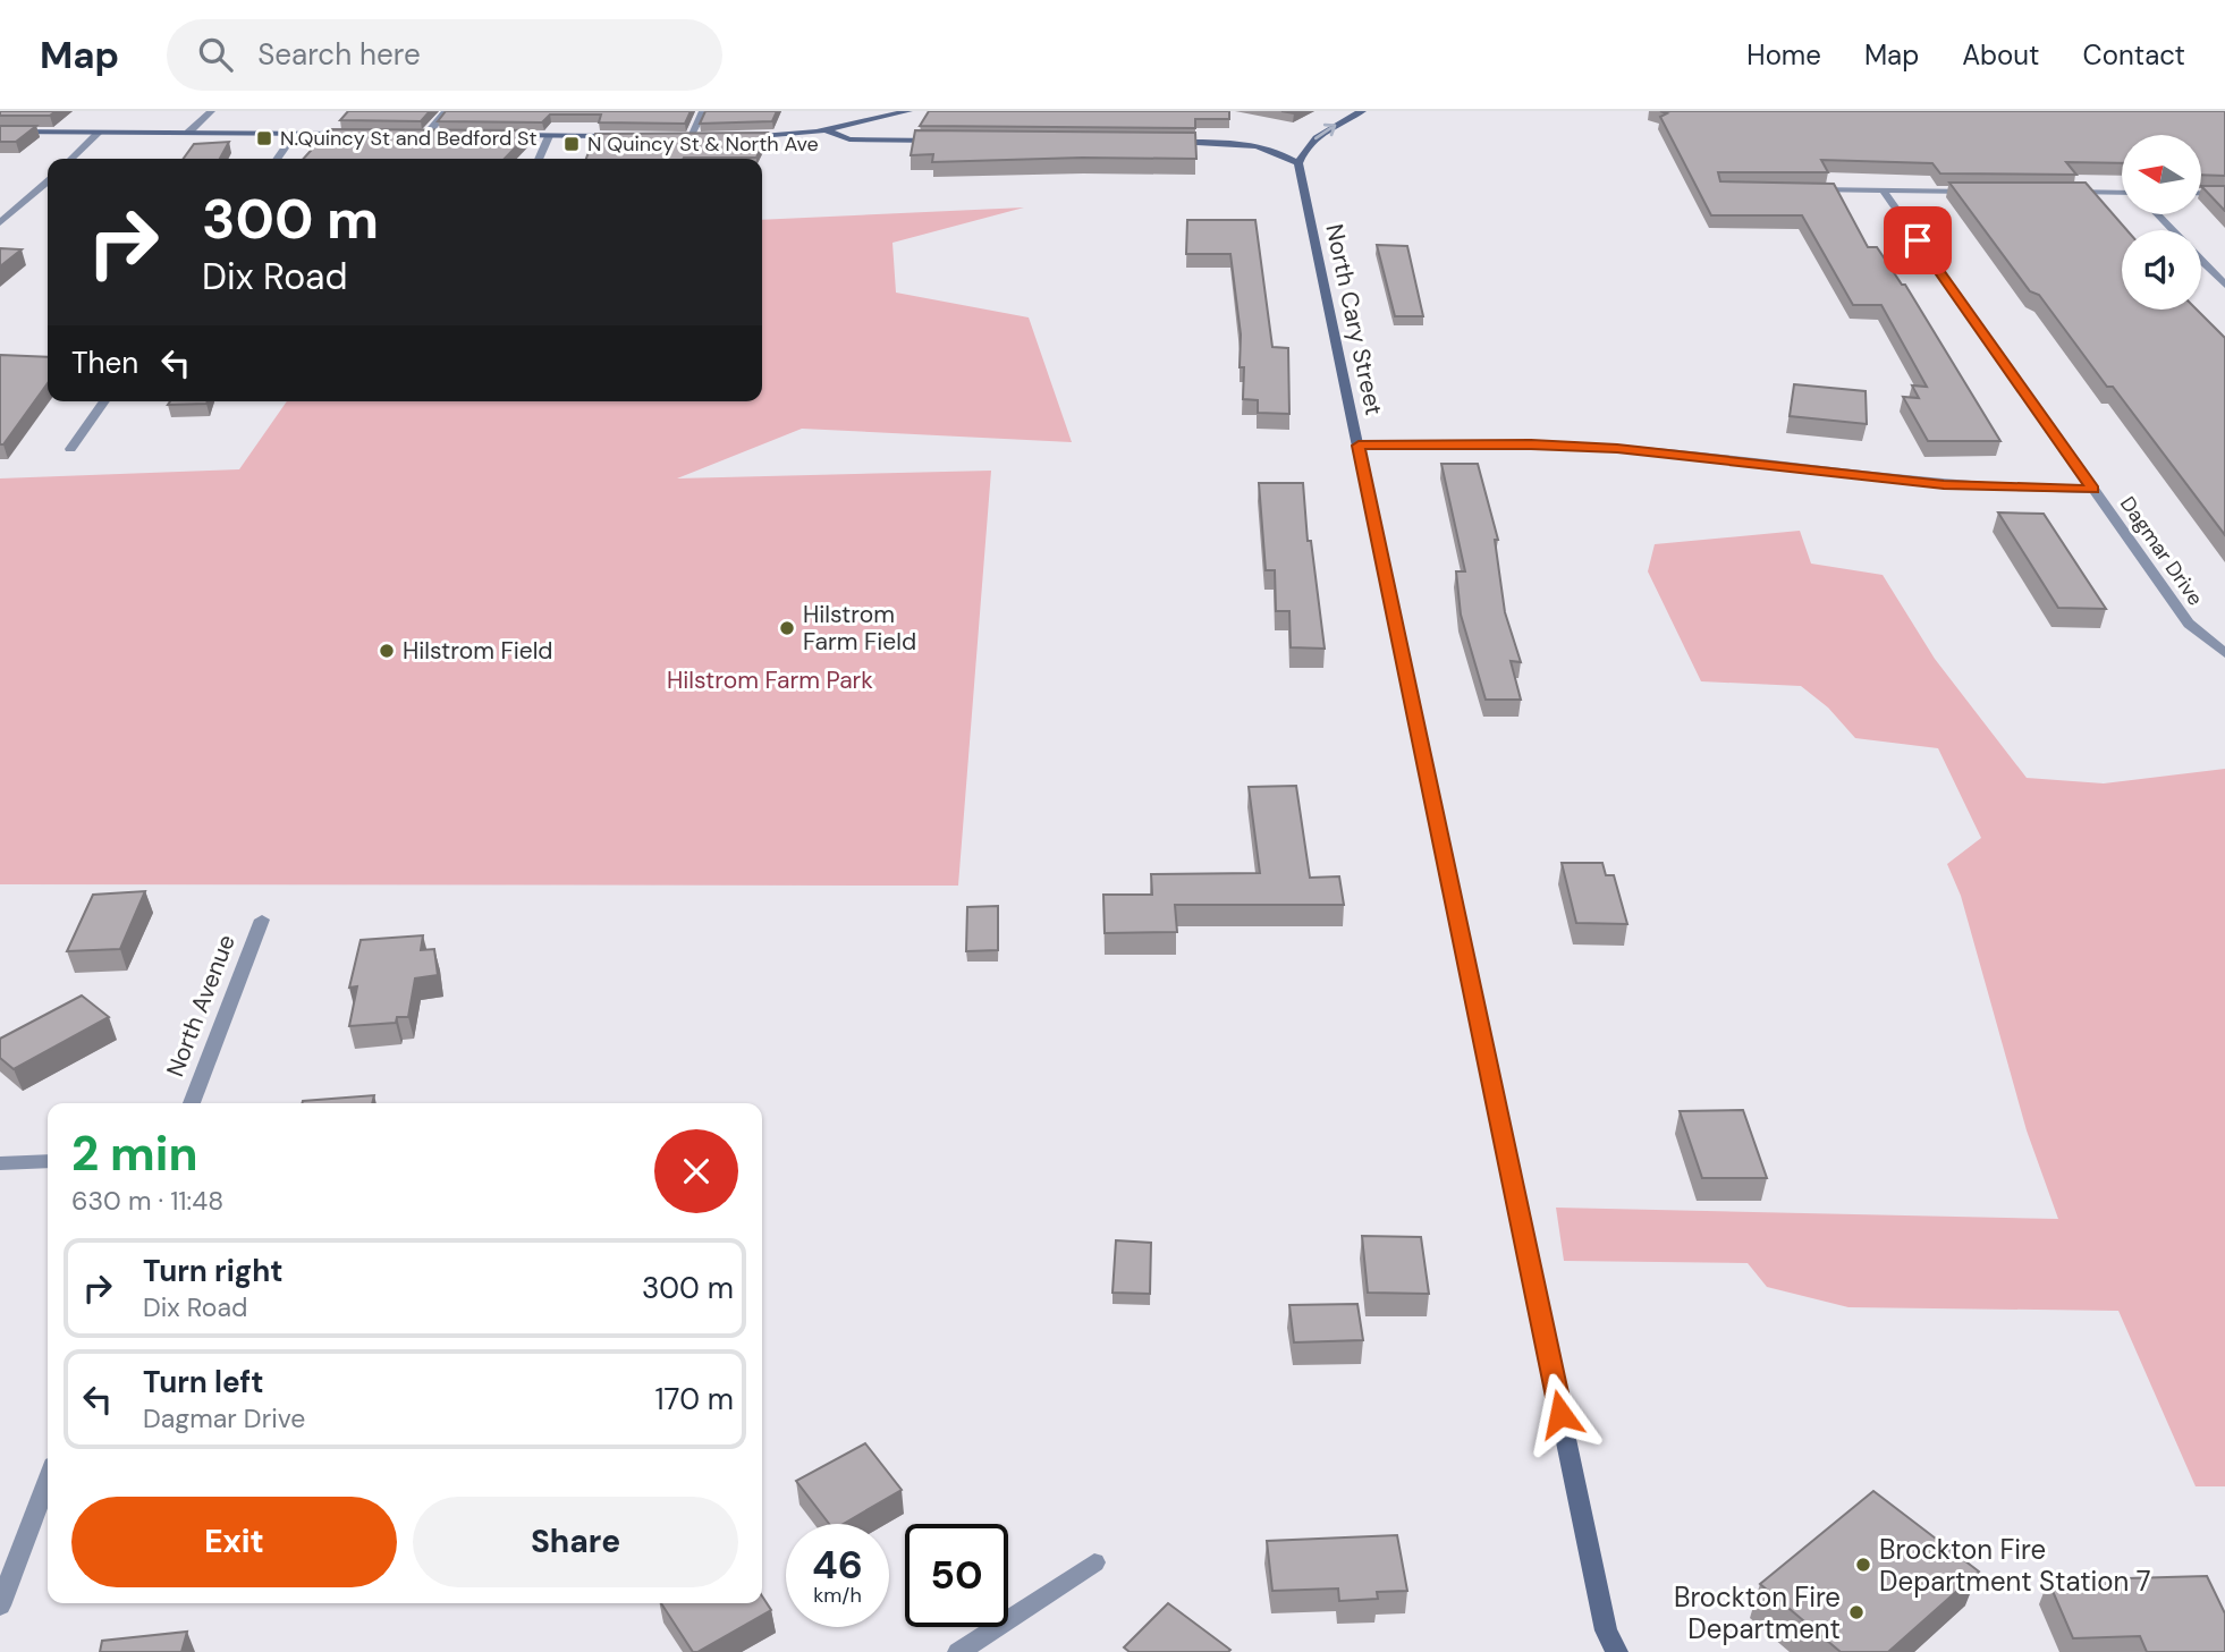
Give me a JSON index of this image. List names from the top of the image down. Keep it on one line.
{"streets":{"main road":["North Cary Street"],"street":["Dagmar Drive","North Avenue"]},"parks":["Hilstrom Farm Park"],"places":{"transit":["N.Quincy St and Bedford St","N Quincy St & North Ave"],"other":["Hilstrom Farm Field","Hilstrom Field","Brockton Fire Department Station 7","Brockton Fire Department"]},"north":"left","page":{"header":"Map","search":"Search here","nav":["Home","Map","About","Contact"],"turn":["300 m","Dix Road"],"then":"Then","heading":["2 min","630 m · 11:48"],"list":[{"name":"Turn right","note":"Dix Road","value":"300 m"},{"name":"Turn left","note":"Dagmar Drive","value":"170 m"}],"buttons":["Exit","Share"],"speed":"46 km/h","limit":"50"}}
